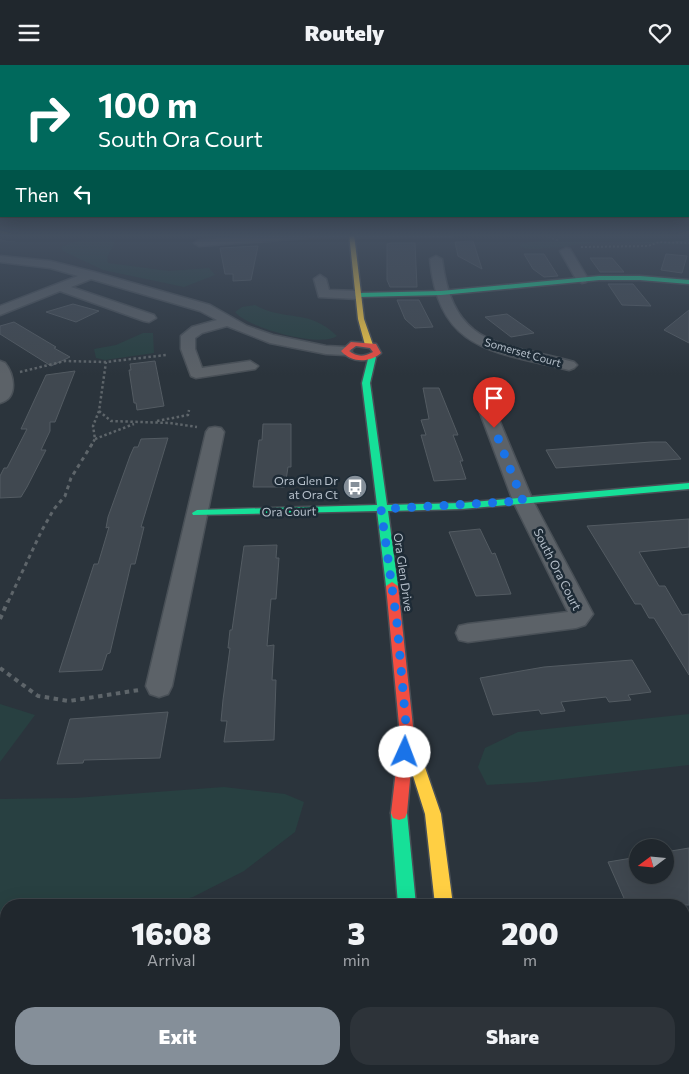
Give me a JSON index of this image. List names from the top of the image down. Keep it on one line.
{"streets":{"street":["Somerset Court","Ora Court","South Ora Court","Ora Glen Drive"]},"crossings":[["Ora Court","Ora Glen Drive"]],"places":{"bus stop":["Ora Glen Dr at Ora Ct"]},"north":"left","page":{"header":"Routely","turn":["100 m","South Ora Court"],"then":"Then","eta":["16:08","Arrival","3","min","200","m"],"buttons":["Exit","Share"]}}
